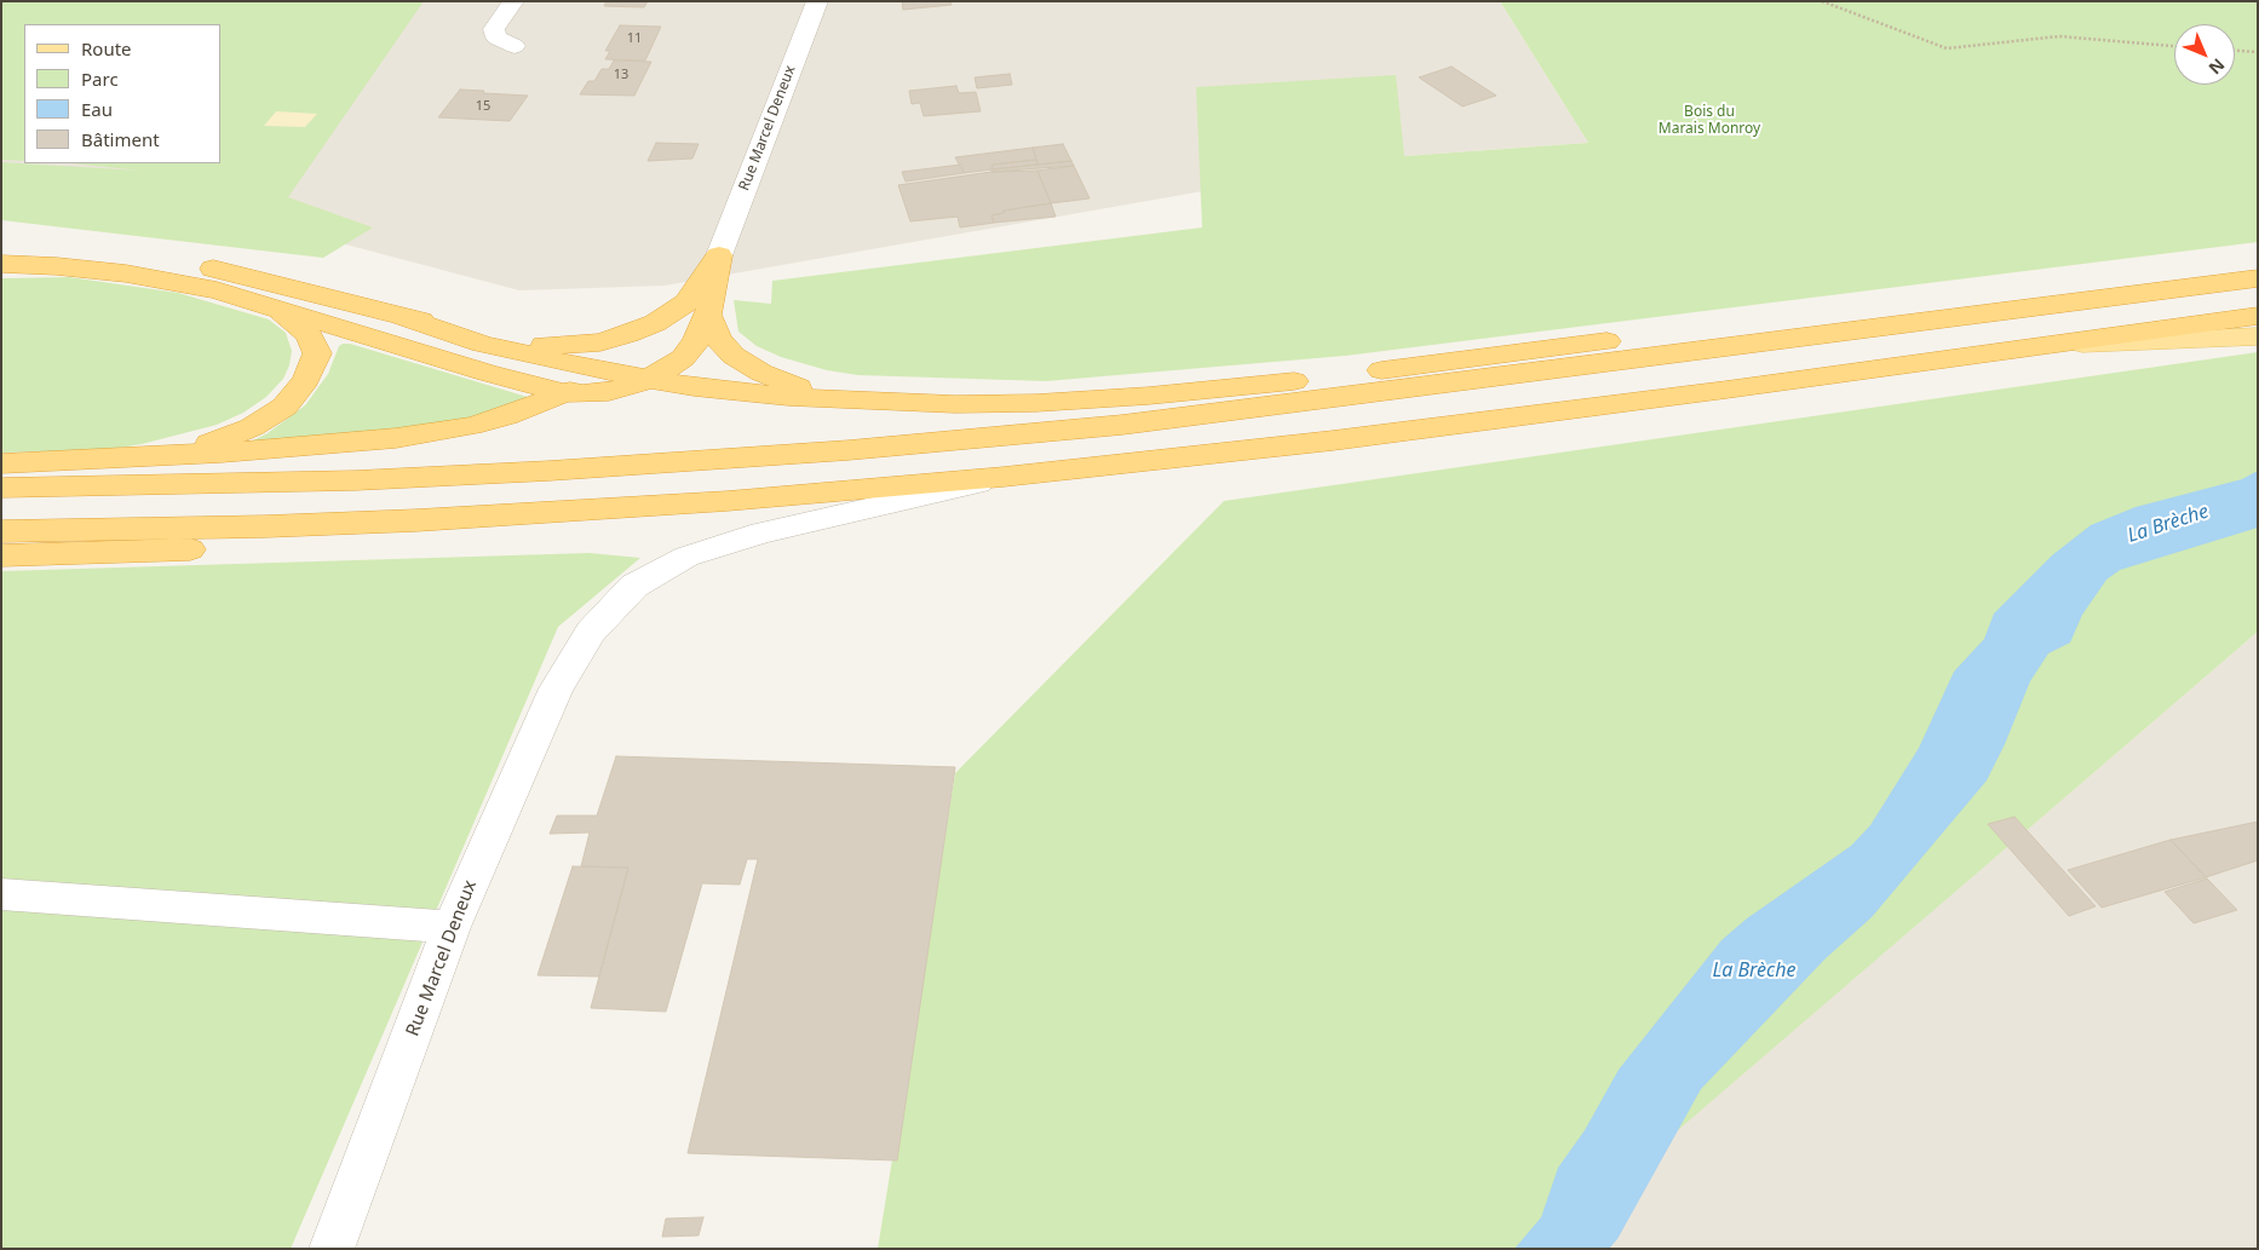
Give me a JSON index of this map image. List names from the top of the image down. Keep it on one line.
{"streets":{"street":["Rue Marcel Deneux"]},"water":["La Brèche"],"parks":["Bois du Marais Monroy"],"house_numbers":["11","13","15"],"legend":["Route","Parc","Eau","Bâtiment"],"north":"bottom right"}
